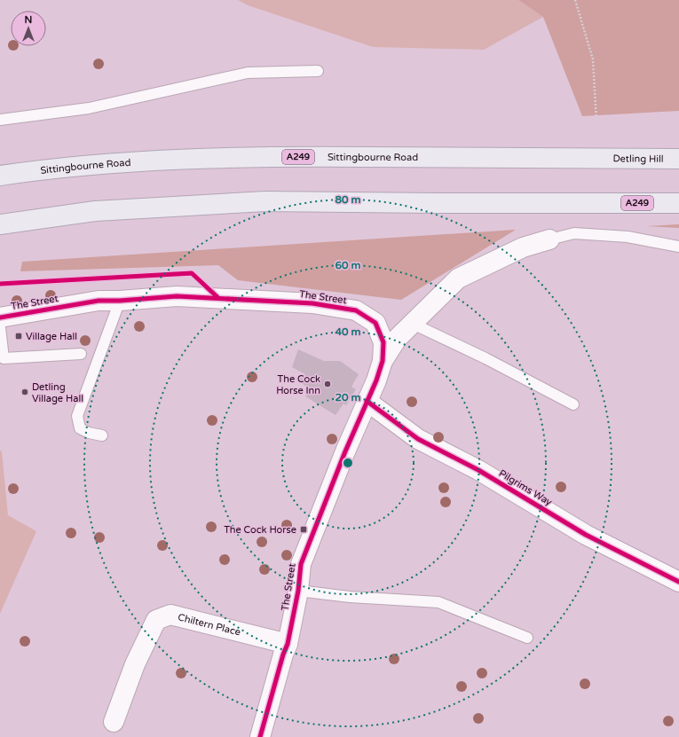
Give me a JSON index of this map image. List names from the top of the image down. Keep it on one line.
{"streets":{"highway":["A249","Sittingbourne Road","Detling Hill"],"street":["The Street","Pilgrims Way","Chiltern Place"]},"crossings":[["Sittingbourne Road","Detling Hill"],["The Street","Pilgrims Way"],["The Street","Chiltern Place"]],"places":{"transit":["Village Hall","The Cock Horse"],"other":["The Cock Horse Inn","Detling Village Hall"]},"north":"top","rings":["80 m","60 m","40 m","20 m"]}
